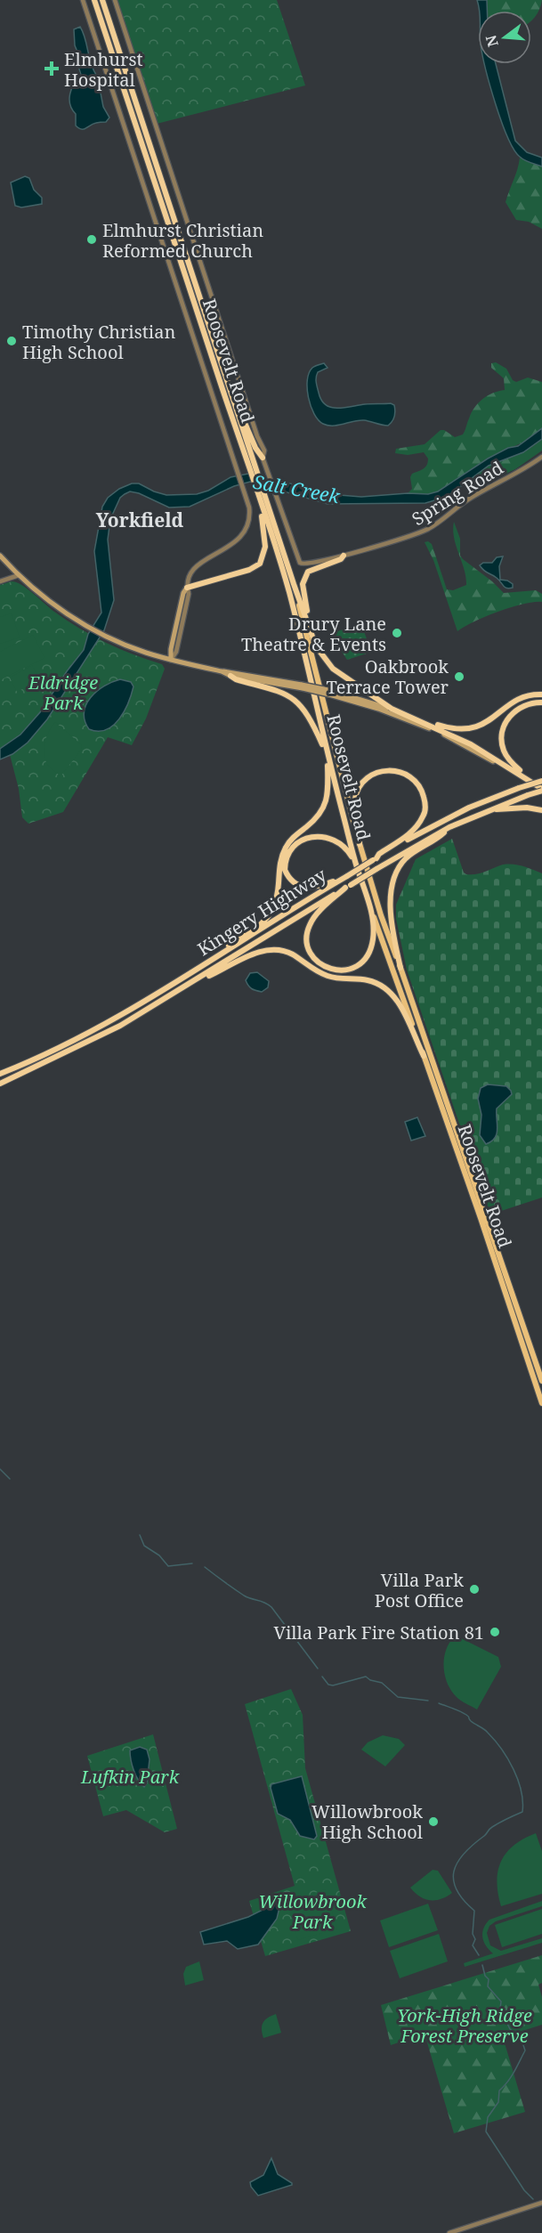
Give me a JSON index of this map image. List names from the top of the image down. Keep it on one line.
{"streets":{"highway":["Roosevelt Road","Kingery Highway"],"street":["Spring Road"]},"districts":["Yorkfield"],"water":["Salt Creek"],"parks":["Eldridge Park","Lufkin Park","Willowbrook Park","York-High Ridge Forest Preserve"],"places":{"health":["Elmhurst Hospital"],"other":["Elmhurst Christian Reformed Church","Timothy Christian High School","Drury Lane Theatre & Events","Oakbrook Terrace Tower","Villa Park Post Office","Villa Park Fire Station 81","Willowbrook High School"]},"north":"left"}
